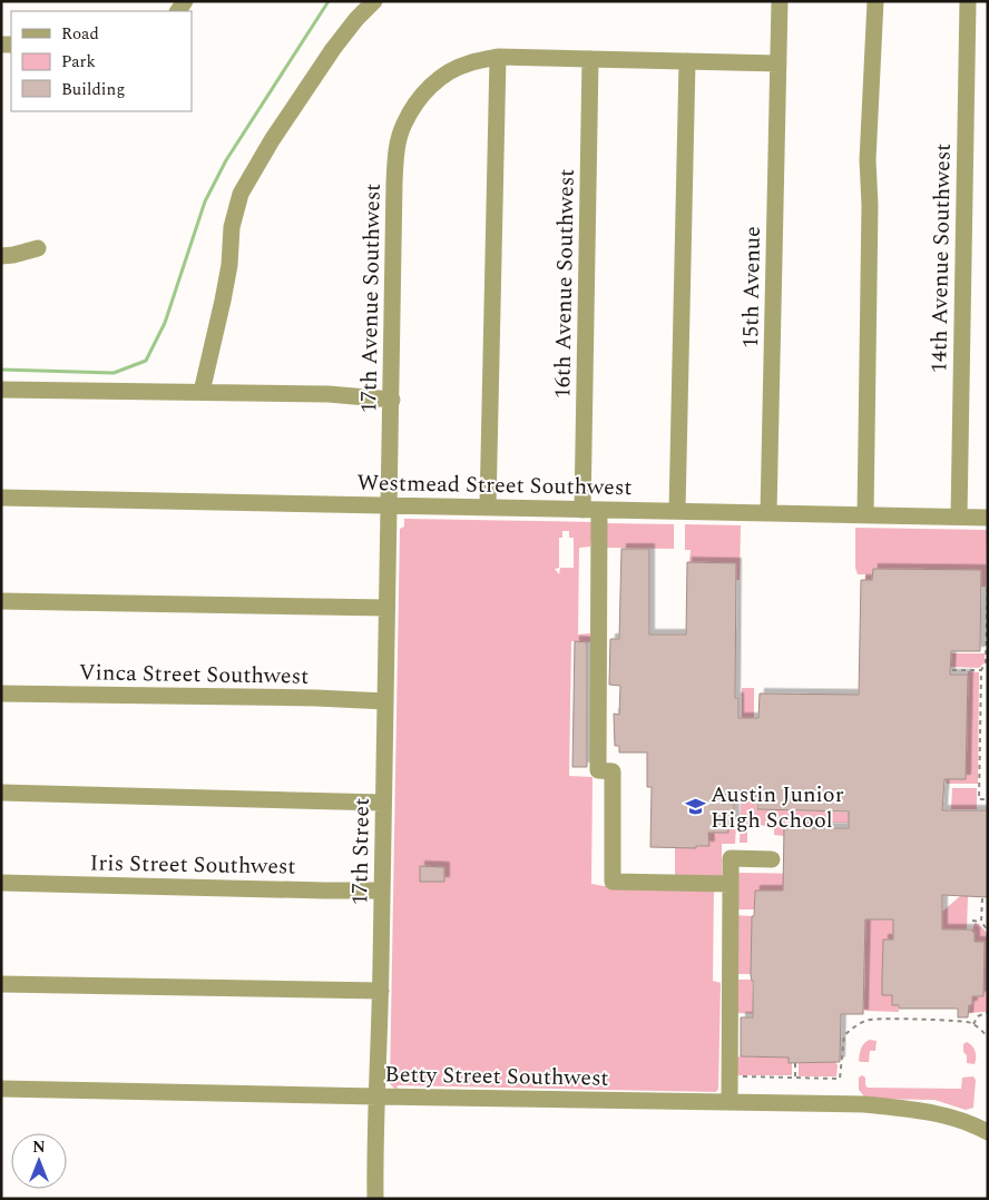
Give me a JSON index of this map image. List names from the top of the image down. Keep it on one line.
{"streets":{"street":["14th Avenue Southwest","16th Avenue Southwest","15th Avenue","17th Avenue Southwest","Westmead Street Southwest","Vinca Street Southwest","17th Street","Iris Street Southwest","Betty Street Southwest"]},"crossings":[["14th Avenue Southwest","Westmead Street Southwest"],["16th Avenue Southwest","17th Avenue Southwest"],["16th Avenue Southwest","Westmead Street Southwest"],["15th Avenue","17th Avenue Southwest"],["15th Avenue","Westmead Street Southwest"],["17th Avenue Southwest","Westmead Street Southwest"],["17th Avenue Southwest","17th Street"],["Westmead Street Southwest","17th Street"],["Vinca Street Southwest","17th Street"],["17th Street","Iris Street Southwest"],["17th Street","Betty Street Southwest"]],"places":{"school or university":["Austin Junior High School"]},"legend":["Road","Park","Building"],"north":"top"}
